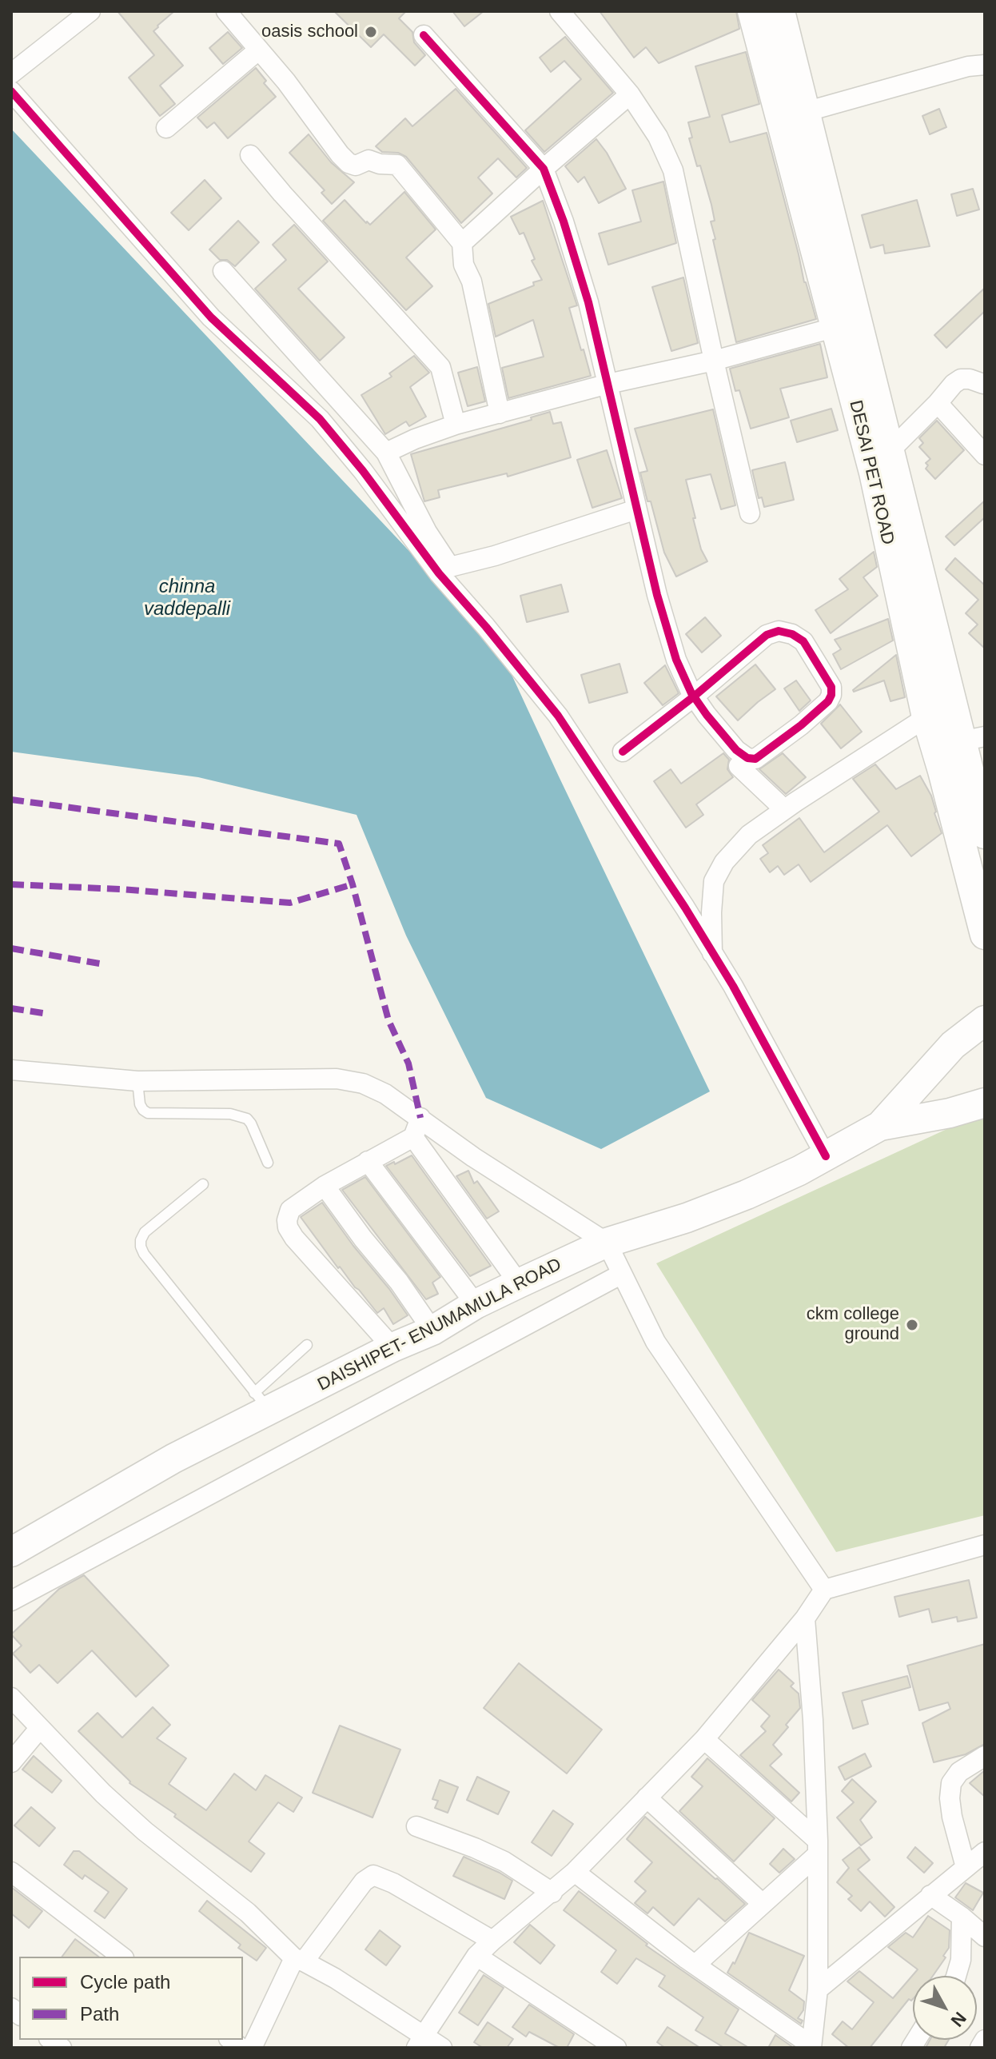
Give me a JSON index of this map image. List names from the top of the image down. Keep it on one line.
{"streets":{"street":["DESAI PET ROAD","DAISHIPET- ENUMAMULA ROAD"]},"water":["chinna vaddepalli"],"places":["oasis school","ckm college ground"],"legend":["Cycle path","Path"],"north":"bottom right"}
